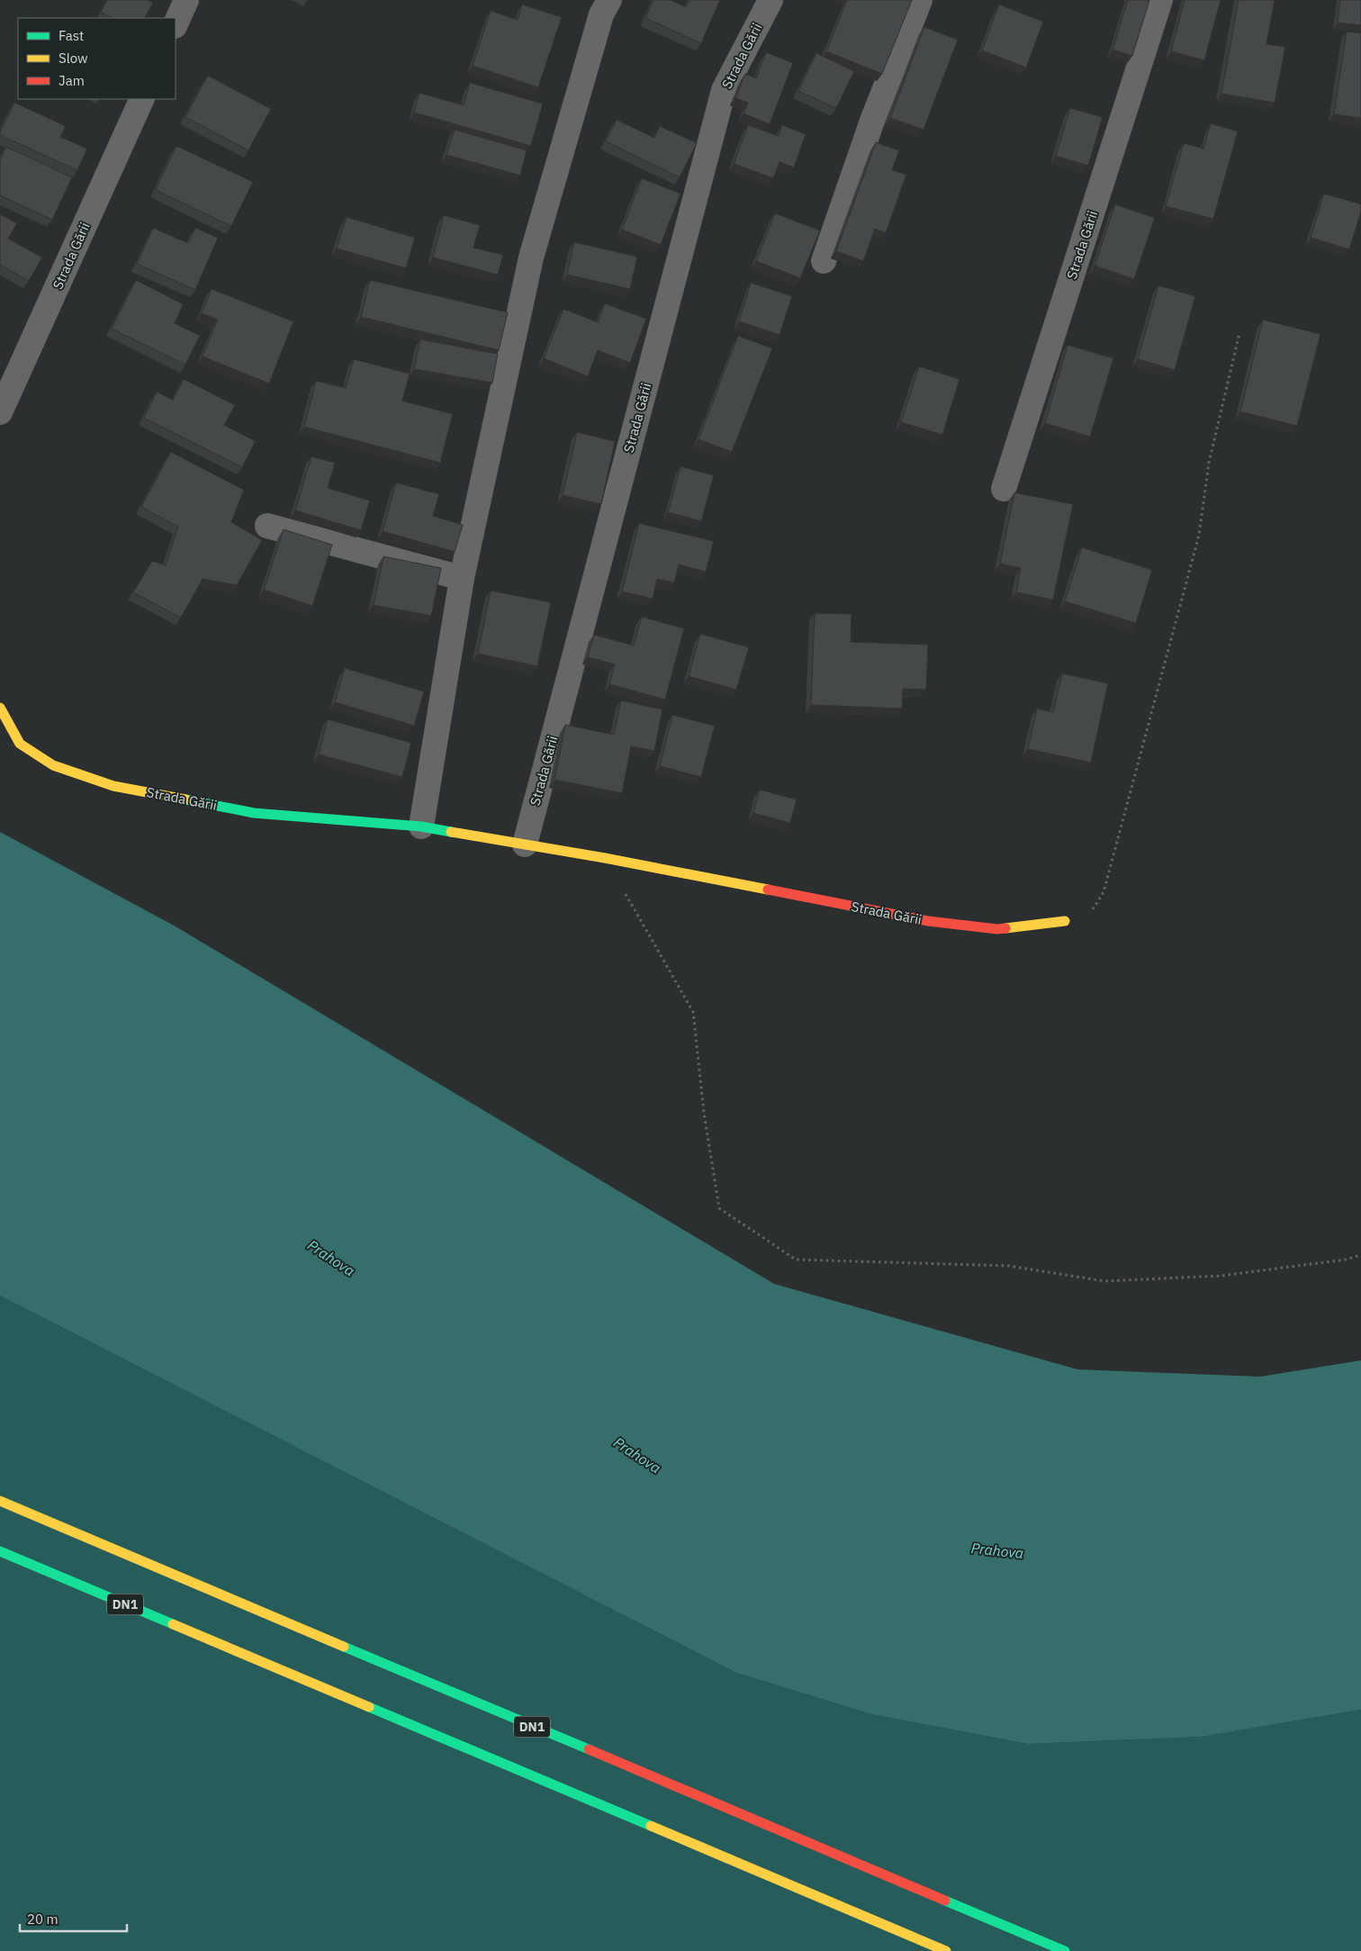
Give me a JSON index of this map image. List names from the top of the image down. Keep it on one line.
{"streets":{"main road":["Strada Gării","DN1"]},"water":["Prahova"],"legend":["Fast","Slow","Jam"],"scale_bar":"20 m"}
